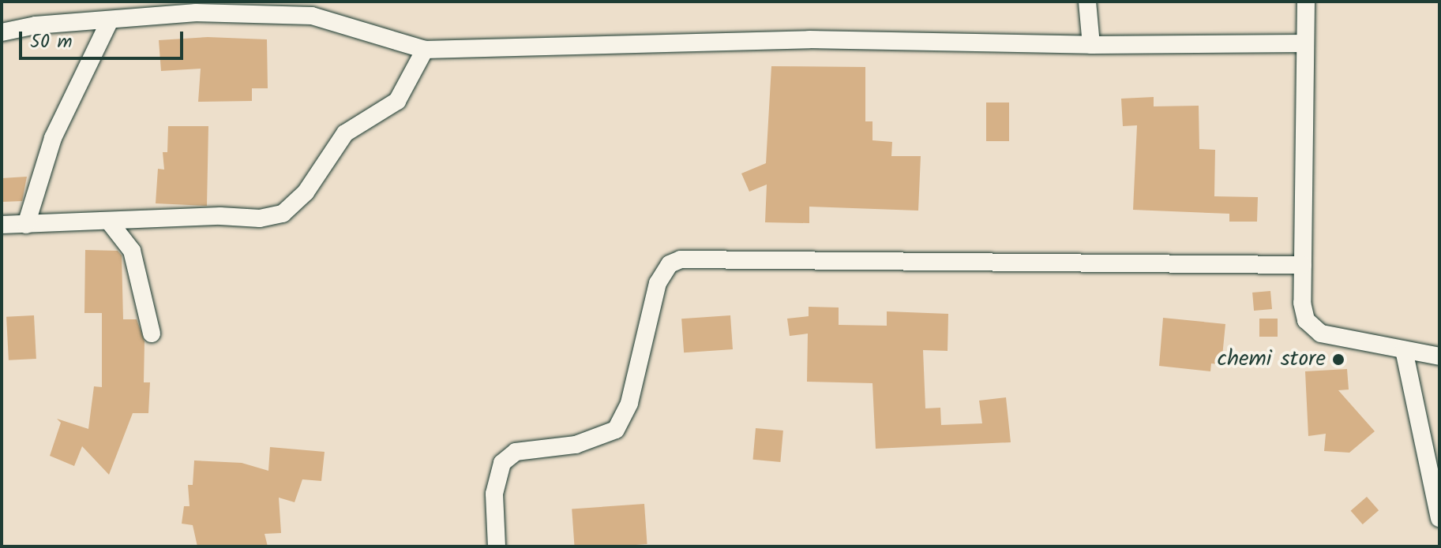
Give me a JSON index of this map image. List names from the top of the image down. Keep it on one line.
{"places":["chemi store"],"scale_bar":"50 m"}
